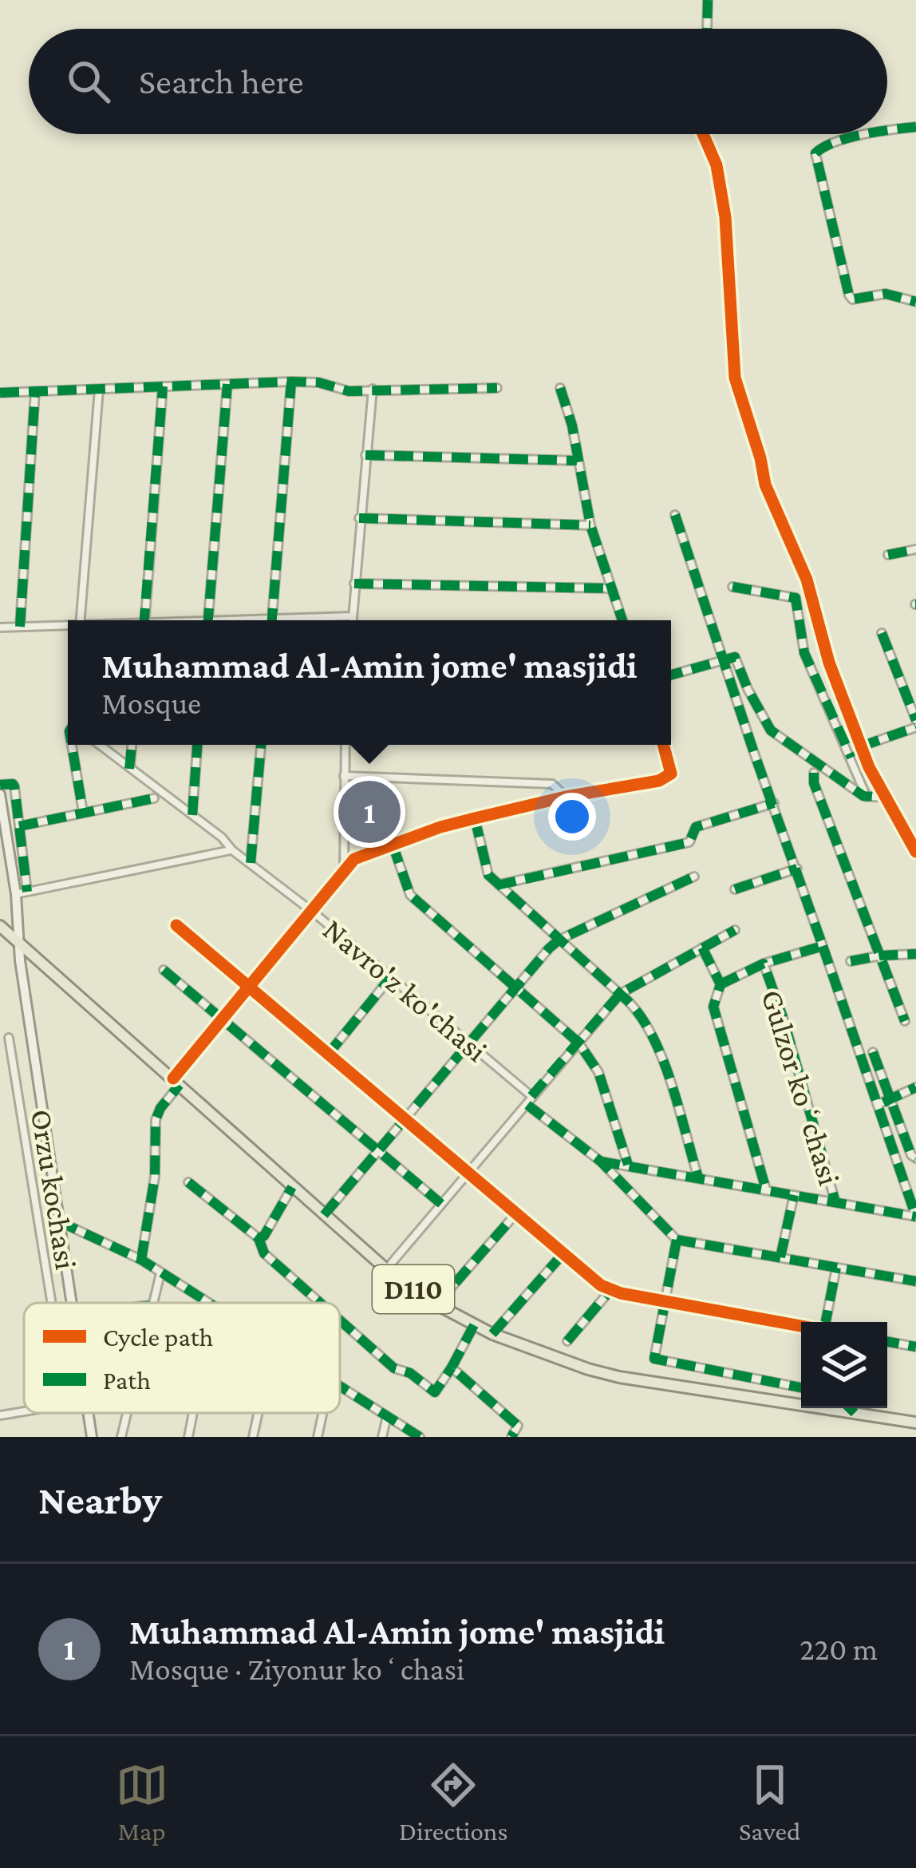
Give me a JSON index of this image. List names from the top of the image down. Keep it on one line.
{"streets":{"main road":["Orzu kochasi","D110"],"street":["Navro'z ko'chasi","Gulzor koʻchasi"]},"crossings":[["Orzu kochasi","D110"]],"legend":["Cycle path","Path"],"page":{"search":"Search here","popup":["Muhammad Al-Amin jome' masjidi","Mosque"],"pins":"1","heading":"Nearby","list":[{"mark":"1","name":"Muhammad Al-Amin jome' masjidi","note":"Mosque · Ziyonur koʻchasi","value":"220 m"}],"nav":["Map","Directions","Saved"]}}
